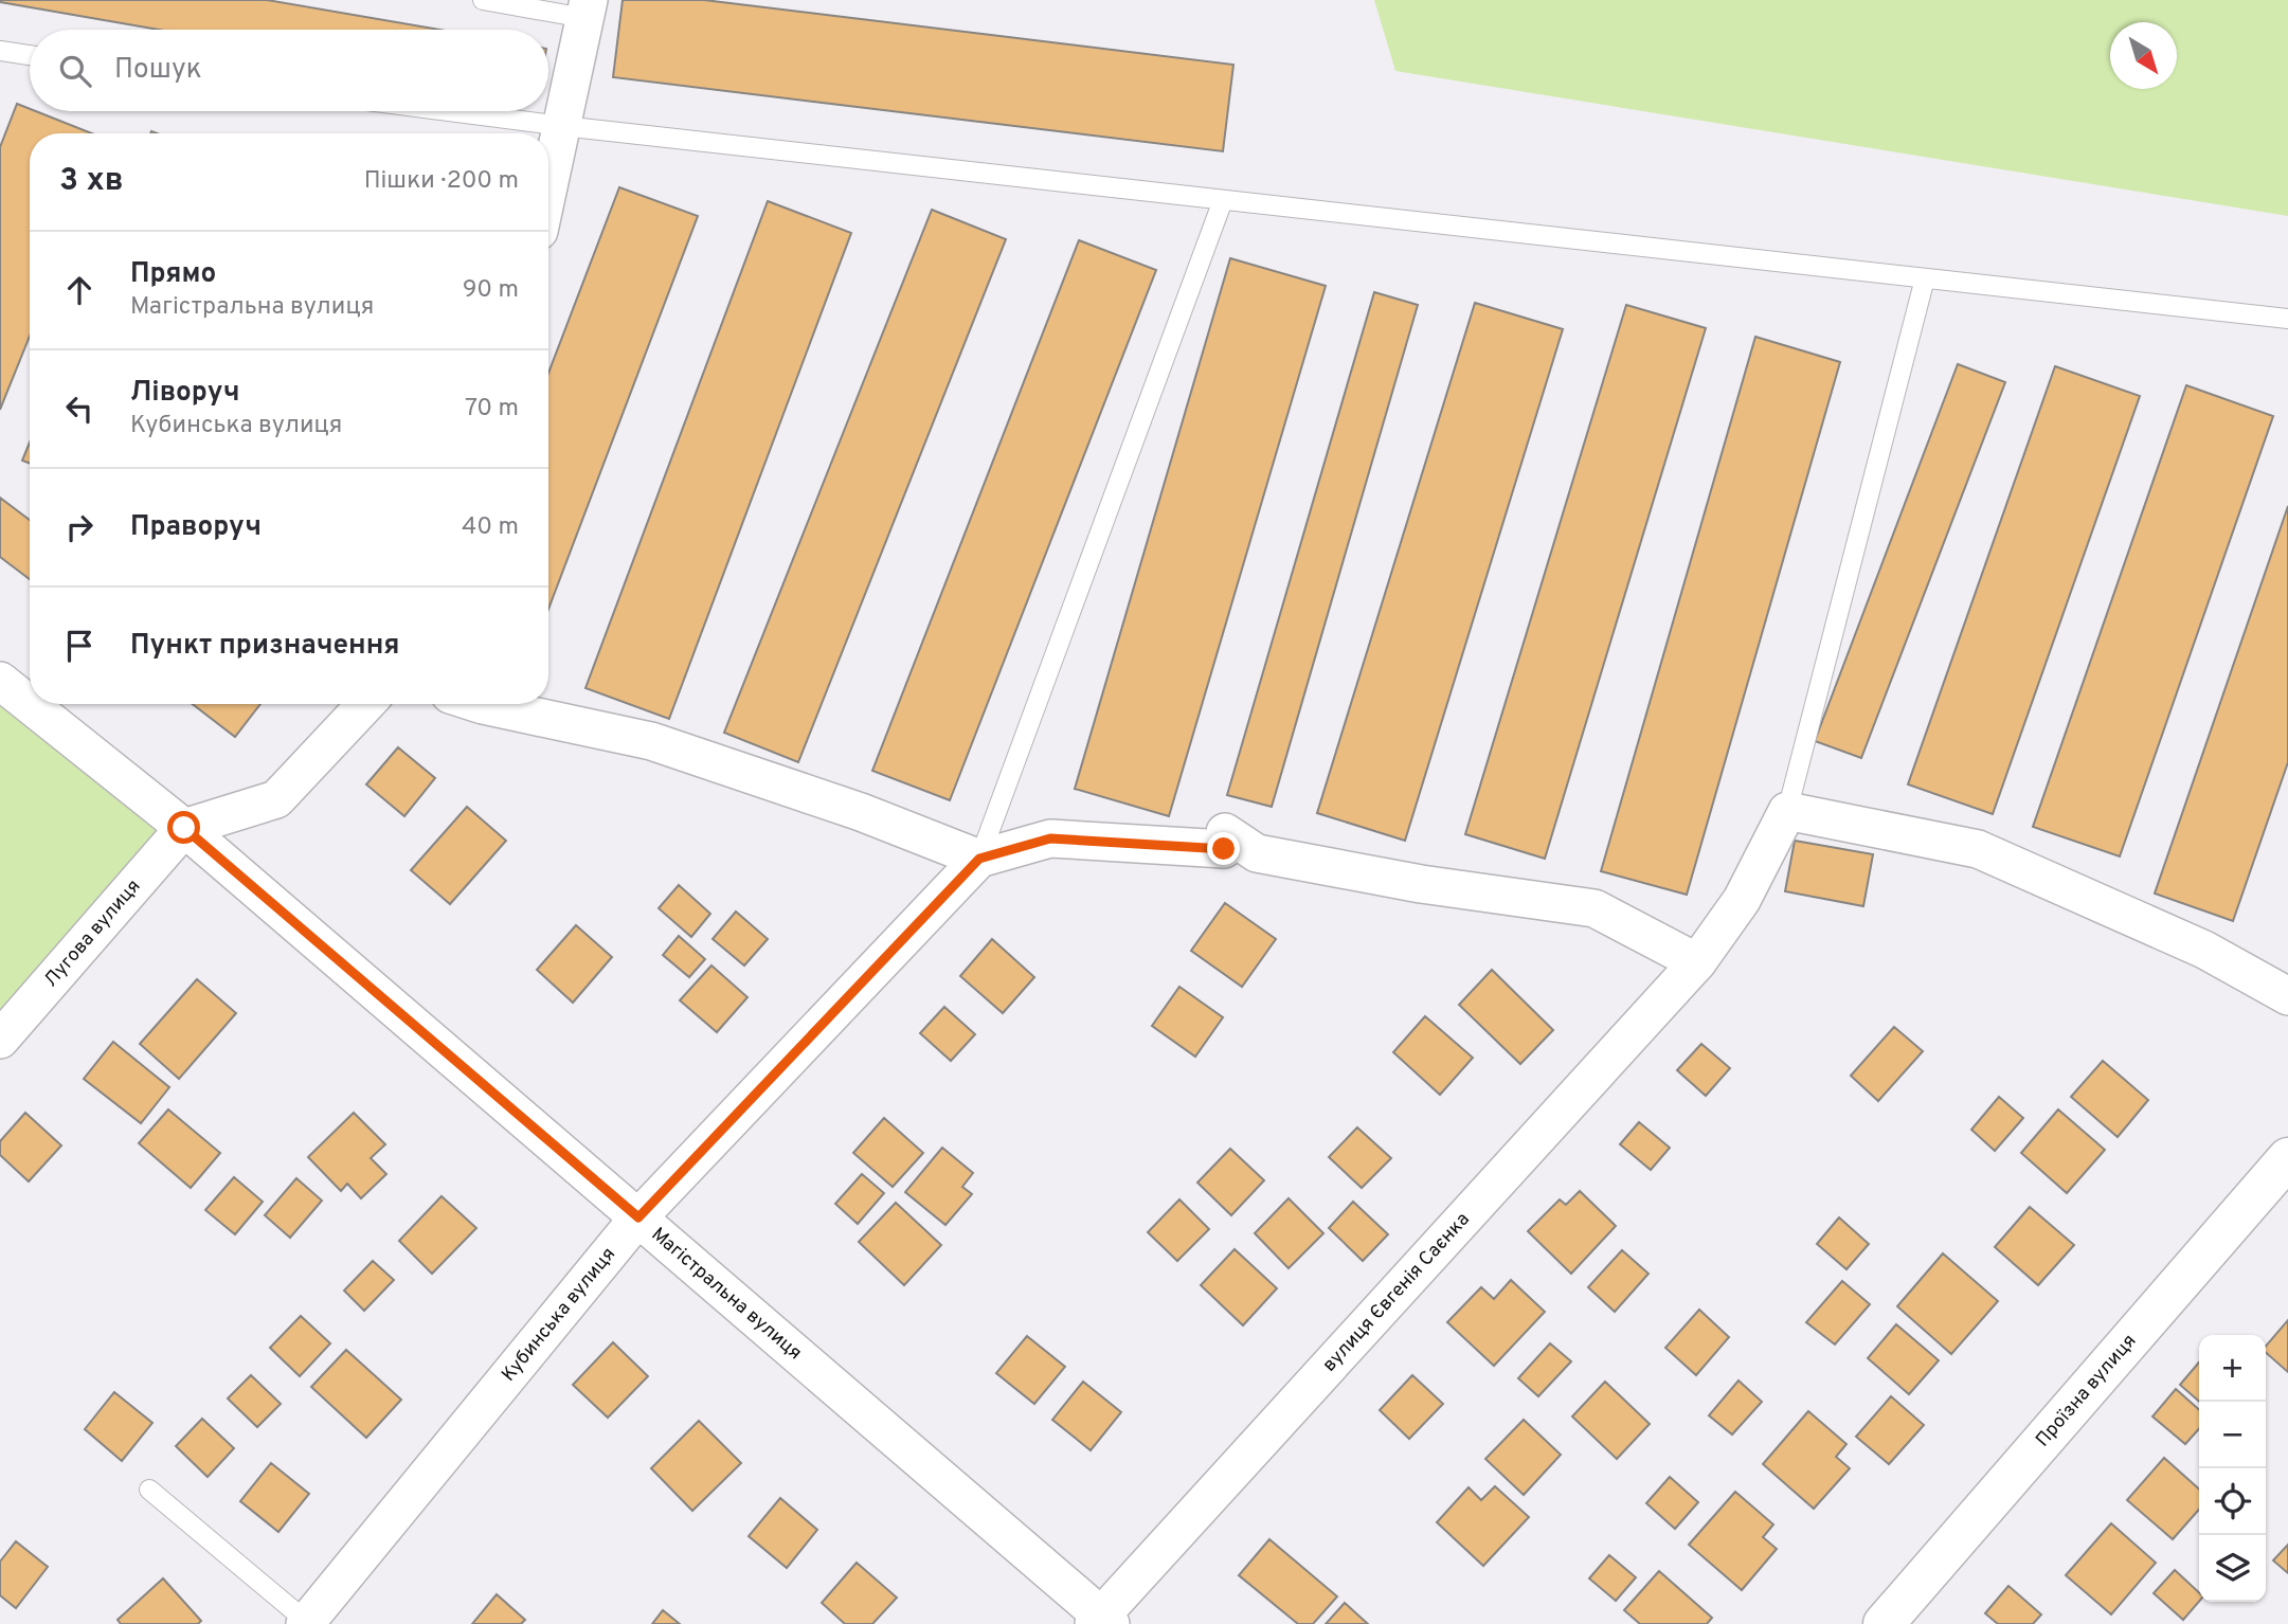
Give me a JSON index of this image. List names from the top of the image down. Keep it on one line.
{"streets":{"street":["Лугова вулиця","вулиця Євгенія Саєнка","Магістральна вулиця","Кубинська вулиця","Проїзна вулиця"]},"crossings":[["Лугова вулиця","Магістральна вулиця"],["вулиця Євгенія Саєнка","Магістральна вулиця"],["Магістральна вулиця","Кубинська вулиця"]],"north":"bottom right","page":{"search":"Пошук","heading":["3 хв","Пішки · 200 m"],"list":[["Прямо","Магістральна вулиця","90 m"],["Ліворуч","Кубинська вулиця","70 m"],["Праворуч","40 m"],"Пункт призначення"],"map_buttons":["+","−"]}}
